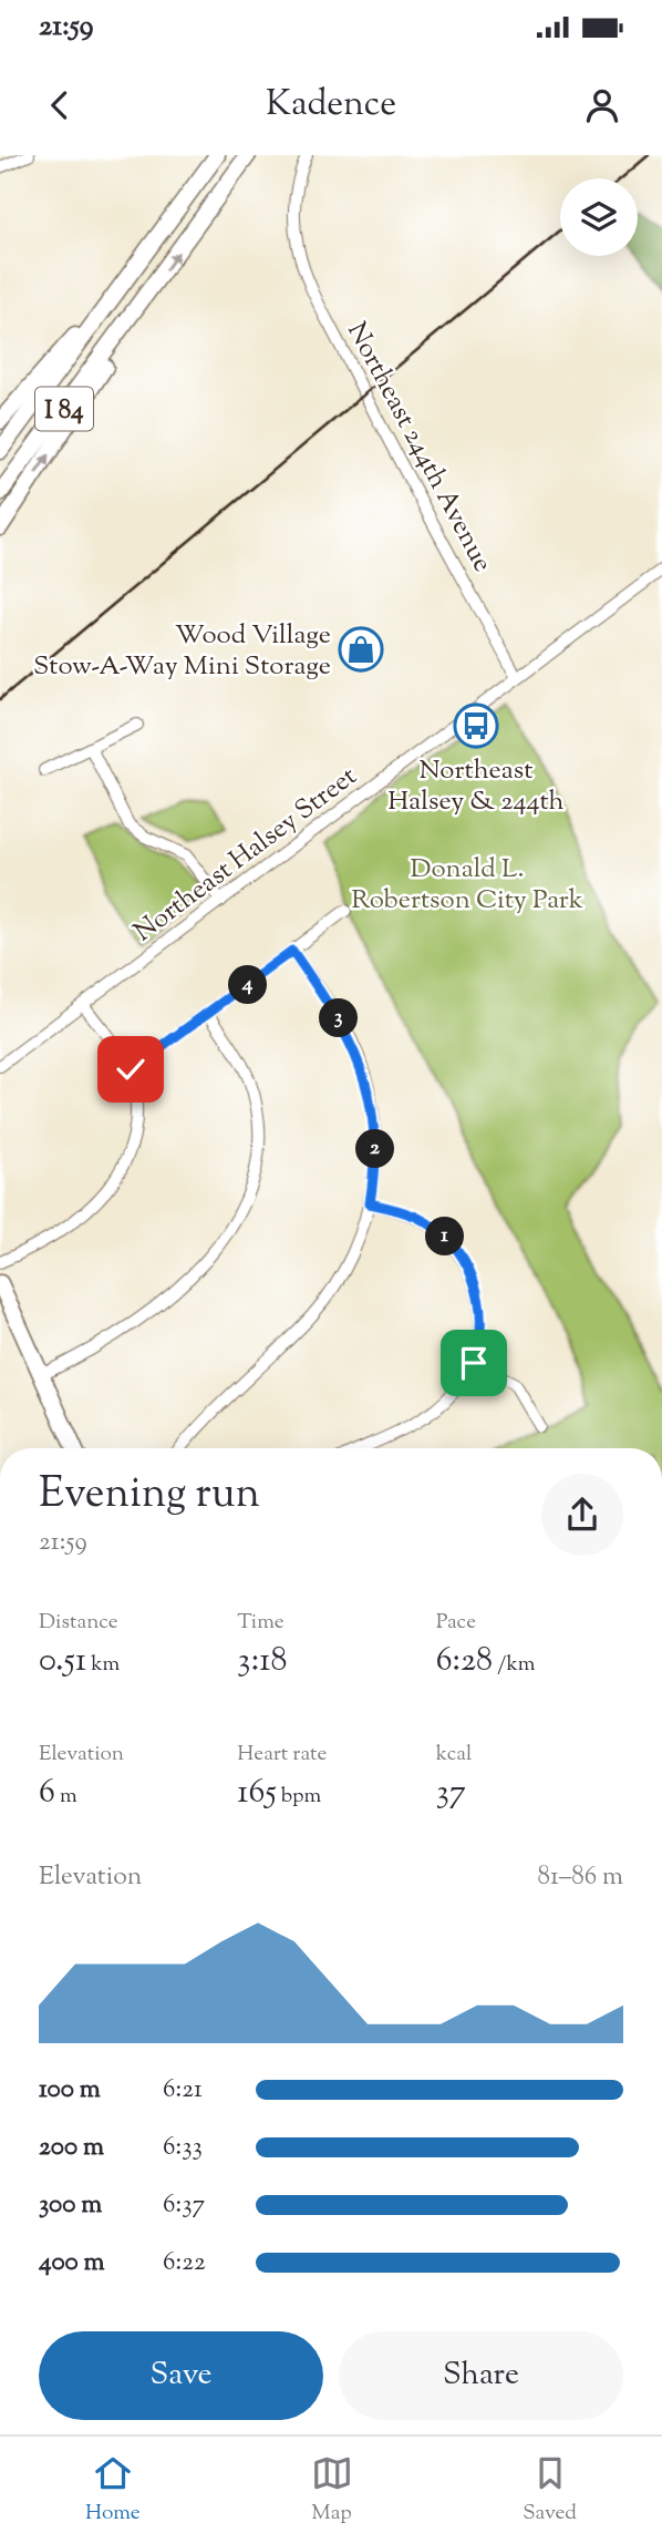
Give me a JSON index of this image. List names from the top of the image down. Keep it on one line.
{"streets":{"highway":["I 84"],"street":["Northeast 244th Avenue","Northeast Halsey Street"]},"crossings":[["Northeast 244th Avenue","Northeast Halsey Street"]],"parks":["Donald L. Robertson City Park"],"places":{"shop":["Wood Village Stow-A-Way Mini Storage"],"bus stop":["Northeast Halsey & 244th"]},"page":{"status":"21:59","header":"Kadence","pins":["4","3","2","1"],"heading":["Evening run","21:59"],"stats":[["Distance","0.51 km"],["Time","3:18"],["Pace","6:28 /km"],["Elevation","6 m"],["Heart rate","165 bpm"],["kcal","37"]],"chart":["Elevation","81–86 m"],"list":[{"name":"100 m","note":"6:21"},{"name":"200 m","note":"6:33"},{"name":"300 m","note":"6:37"},{"name":"400 m","note":"6:22"}],"buttons":["Save","Share"],"tabs":["Home","Map","Saved"]}}
